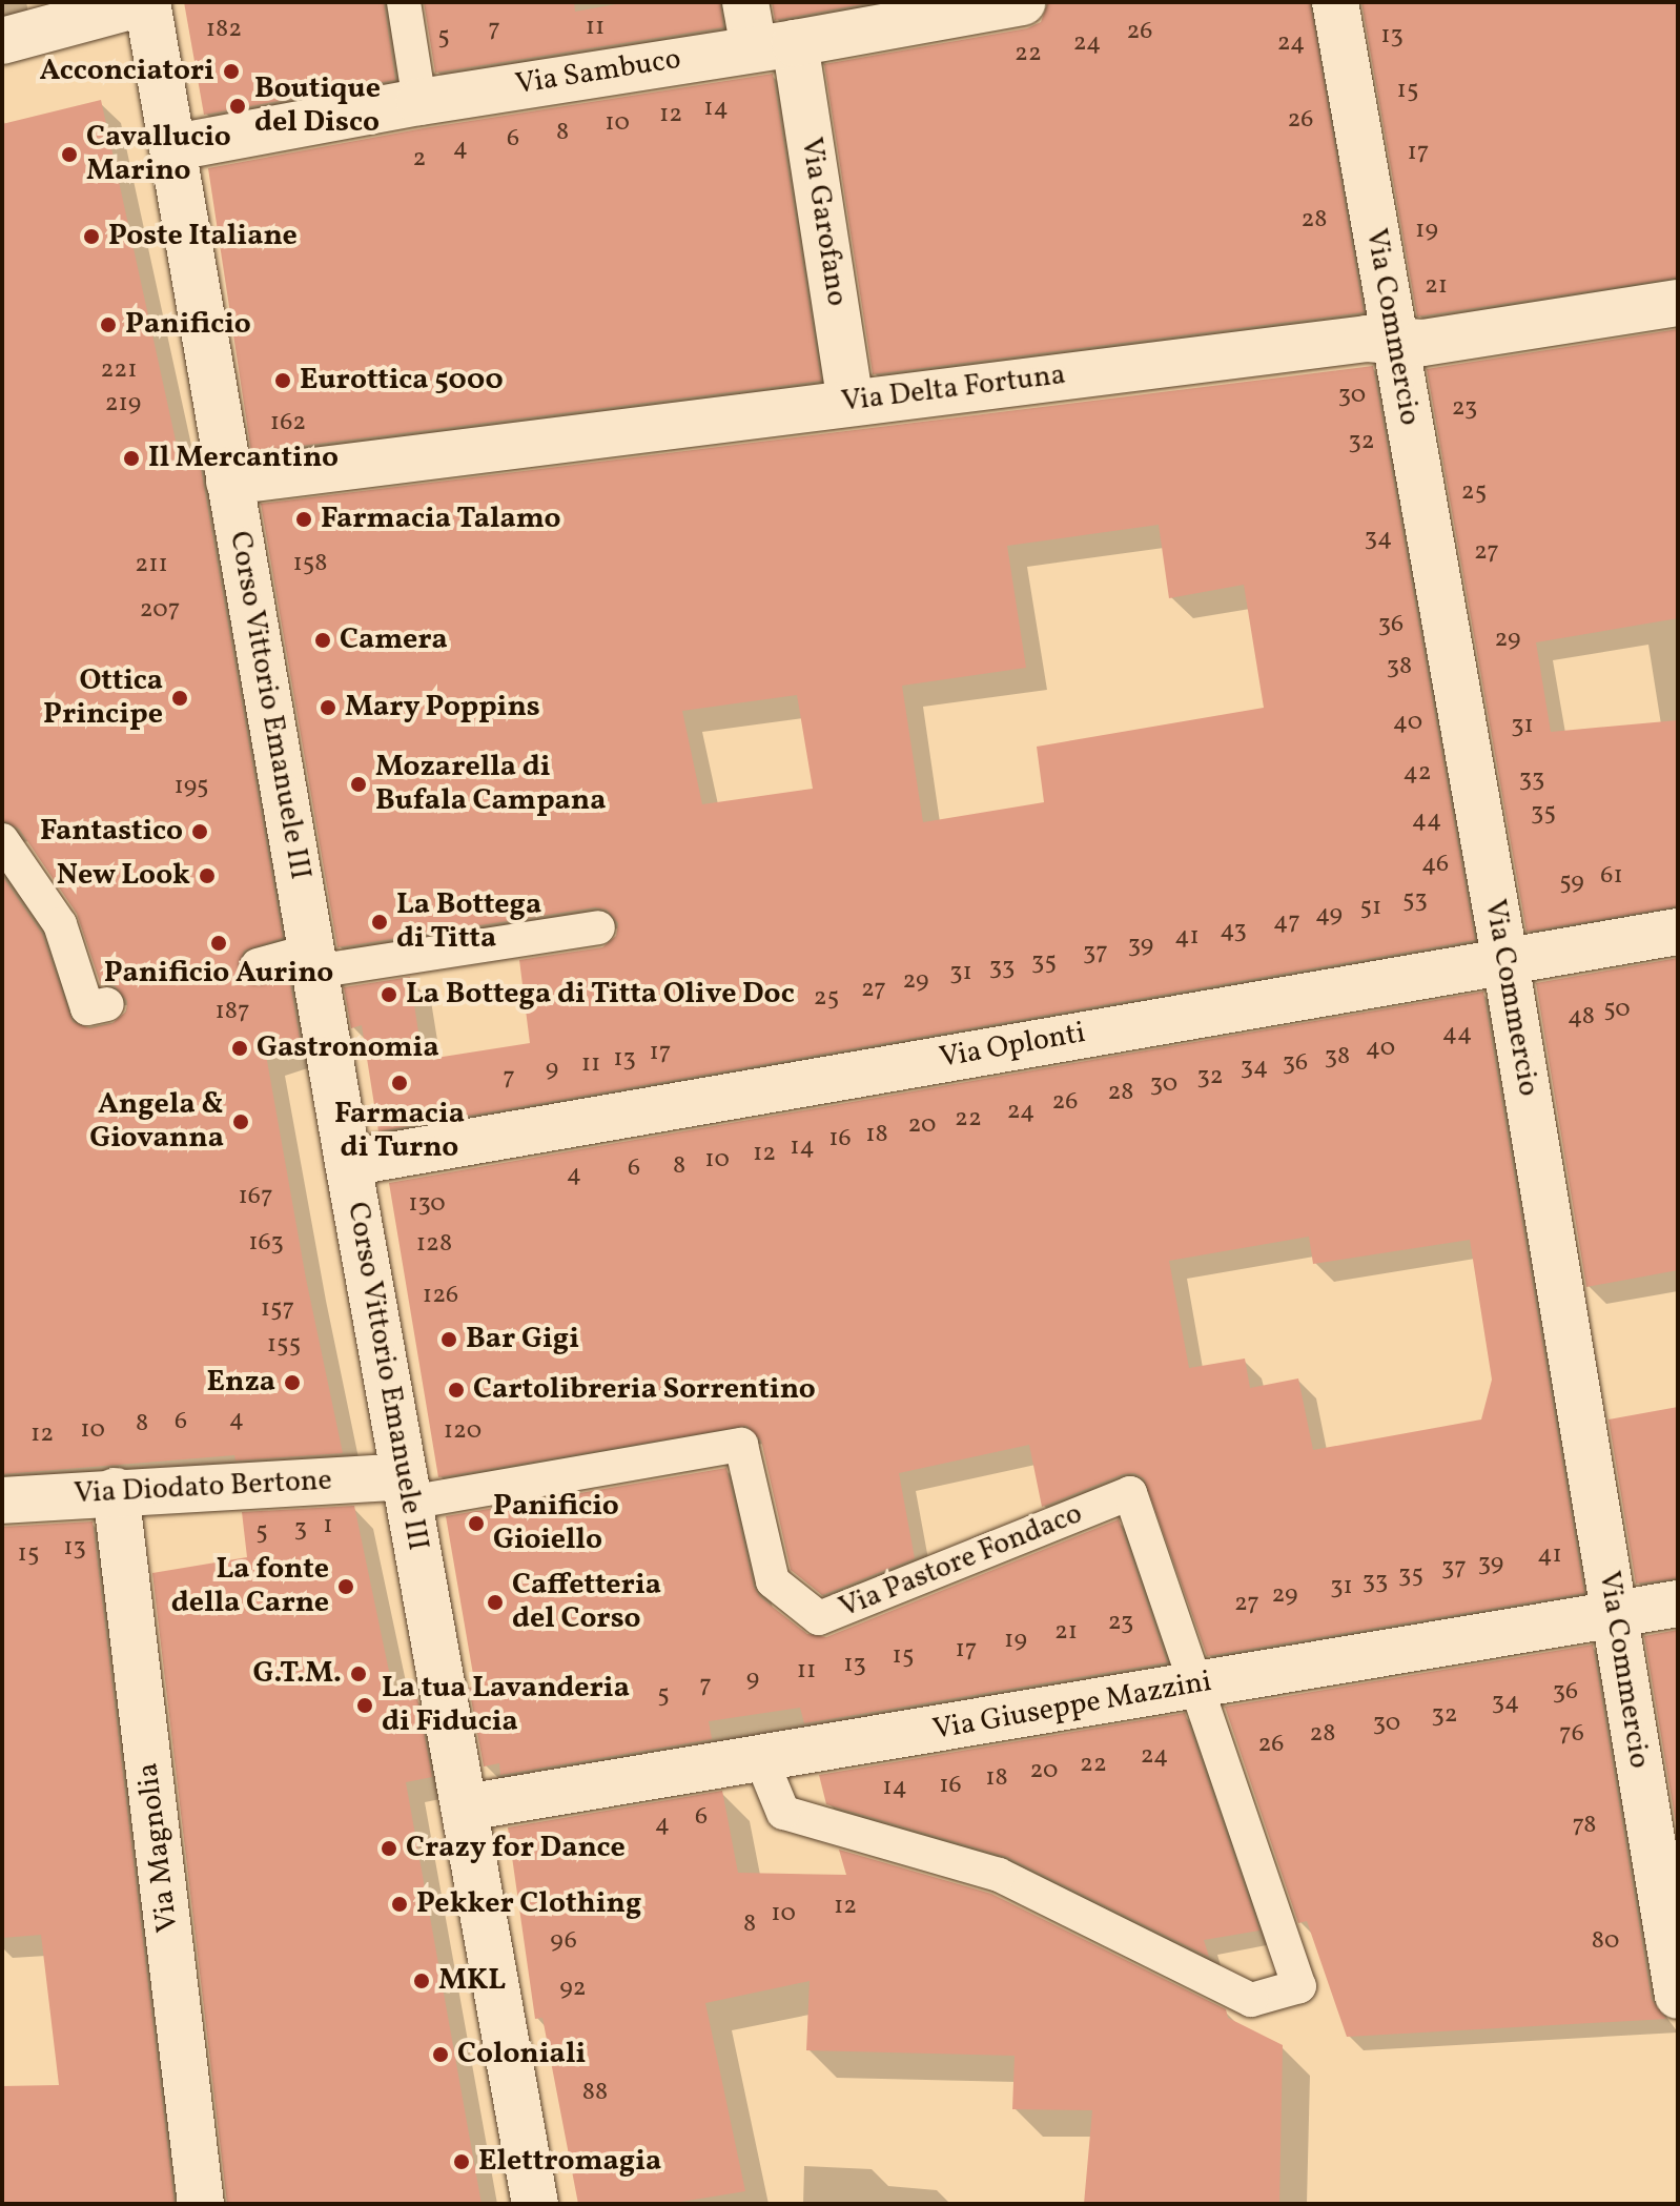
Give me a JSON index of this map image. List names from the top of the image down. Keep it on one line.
{"streets":{"street":["Via Sambuco","Via Garofano","Via Commercio","Via Delta Fortuna","Corso Vittorio Emanuele III","Via Oplonti","Via Diodato Bertone","Via Giuseppe Mazzini","Via Magnolia"],"lane":["Via Pastore Fondaco"]},"crossings":[["Via Sambuco","Via Garofano"],["Via Sambuco","Corso Vittorio Emanuele III"],["Via Garofano","Via Delta Fortuna"],["Via Commercio","Via Delta Fortuna"],["Via Commercio","Via Oplonti"],["Via Commercio","Via Giuseppe Mazzini"],["Via Delta Fortuna","Corso Vittorio Emanuele III"],["Corso Vittorio Emanuele III","Via Oplonti"],["Corso Vittorio Emanuele III","Via Diodato Bertone"],["Corso Vittorio Emanuele III","Via Pastore Fondaco"],["Corso Vittorio Emanuele III","Via Giuseppe Mazzini"],["Via Diodato Bertone","Via Pastore Fondaco"],["Via Diodato Bertone","Via Magnolia"],["Via Pastore Fondaco","Via Giuseppe Mazzini"]],"places":["Acconciatori","Boutique del Disco","Cavallucio Marino","Poste Italiane","Panificio","Eurottica 5000","Il Mercantino","Farmacia Talamo","Camera","Ottica Principe","Mary Poppins","Mozarella di Bufala Campana","Fantastico","New Look","La Bottega di Titta","Panificio Aurino","La Bottega di Titta Olive Doc","Gastronomia","Farmacia di Turno","Angela & Giovanna","Bar Gigi","Enza","Cartolibreria Sorrentino","Panificio Gioiello","La fonte della Carne","Caffetteria del Corso","G.T.M.","La tua Lavanderia di Fiducia","Crazy for Dance","Pekker Clothing","MKL","Coloniali","Elettromagia"],"house_numbers":["11","182","7","26","13","5","24","24","22","15","14","12","26","10","8","6","4","17","2","28","19","21","221","30","219","23","162","32","25","34","27","158","211","207","36","29","38","40","31","42","33","195","35","44","46","61","59","53","51","49","47","43","41","39","37","35","33","31","29","27","25","50","187","48","44","40","17","38","13","36","11","34","9","32","7","30","28","26","24","22","20","18","16","14","12","10","8","6","4","167","130","163","128","126","157","155","4","6","8","10","120","12","1","3","5","13","15","41","39","37","35","33","31","29","27","23","21","19","17","15","13","11","9","7","36","5","34","32","30","28","76","26","24","22","20","18","16","14","6","4","78","12","10","8","96","80","92","88"]}
